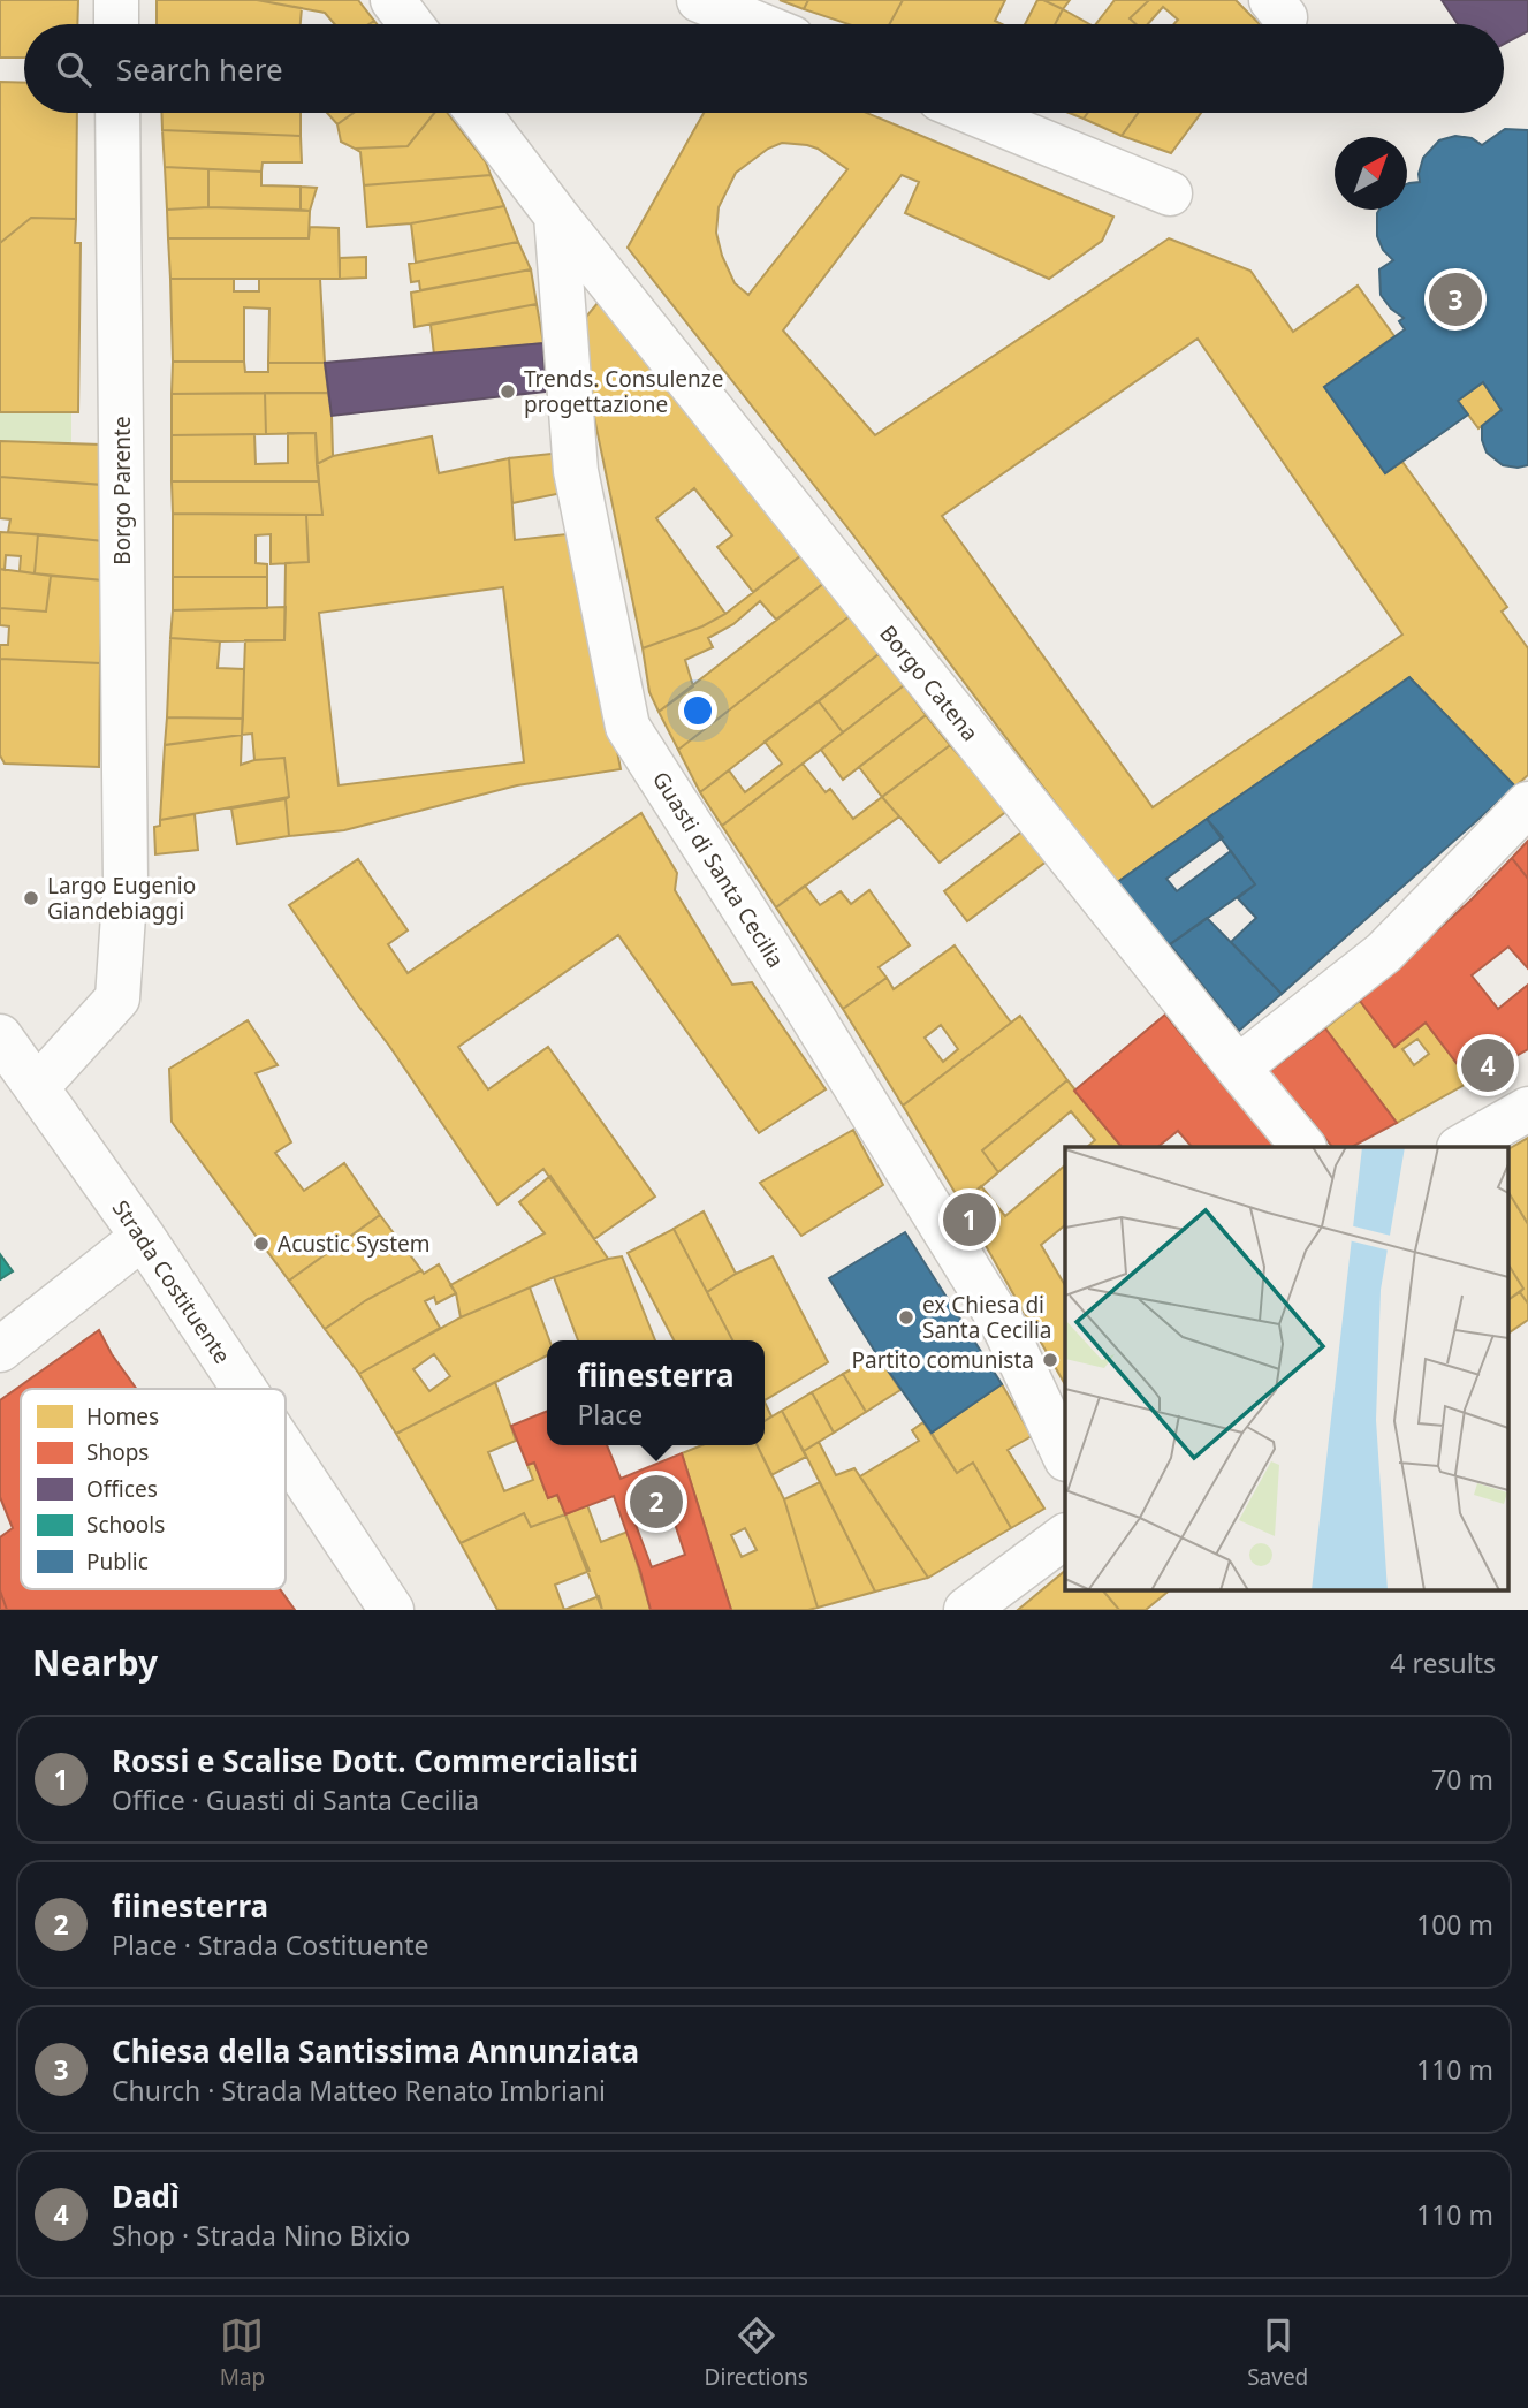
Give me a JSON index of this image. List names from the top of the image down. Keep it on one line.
{"streets":{"street":["Borgo Parente","Borgo Catena","Guasti di Santa Cecilia","Strada Costituente"]},"crossings":[["Borgo Parente","Strada Costituente"],["Borgo Catena","Guasti di Santa Cecilia"]],"places":["Trends. Consulenze progettazione","Largo Eugenio Giandebiaggi","Acustic System","ex Chiesa di Santa Cecilia","Partito comunista"],"legend":["Homes","Shops","Offices","Schools","Public"],"north":"top right","page":{"search":"Search here","pins":["3","4","1","2"],"popup":["fiinesterra","Place"],"heading":["Nearby","4 results"],"list":[{"mark":"1","name":"Rossi e Scalise Dott. Commercialisti","note":"Office · Guasti di Santa Cecilia","value":"70 m"},{"mark":"2","name":"fiinesterra","note":"Place · Strada Costituente","value":"100 m"},{"mark":"3","name":"Chiesa della Santissima Annunziata","note":"Church · Strada Matteo Renato Imbriani","value":"110 m"},{"mark":"4","name":"Dadì","note":"Shop · Strada Nino Bixio","value":"110 m"}],"nav":["Map","Directions","Saved"]}}
